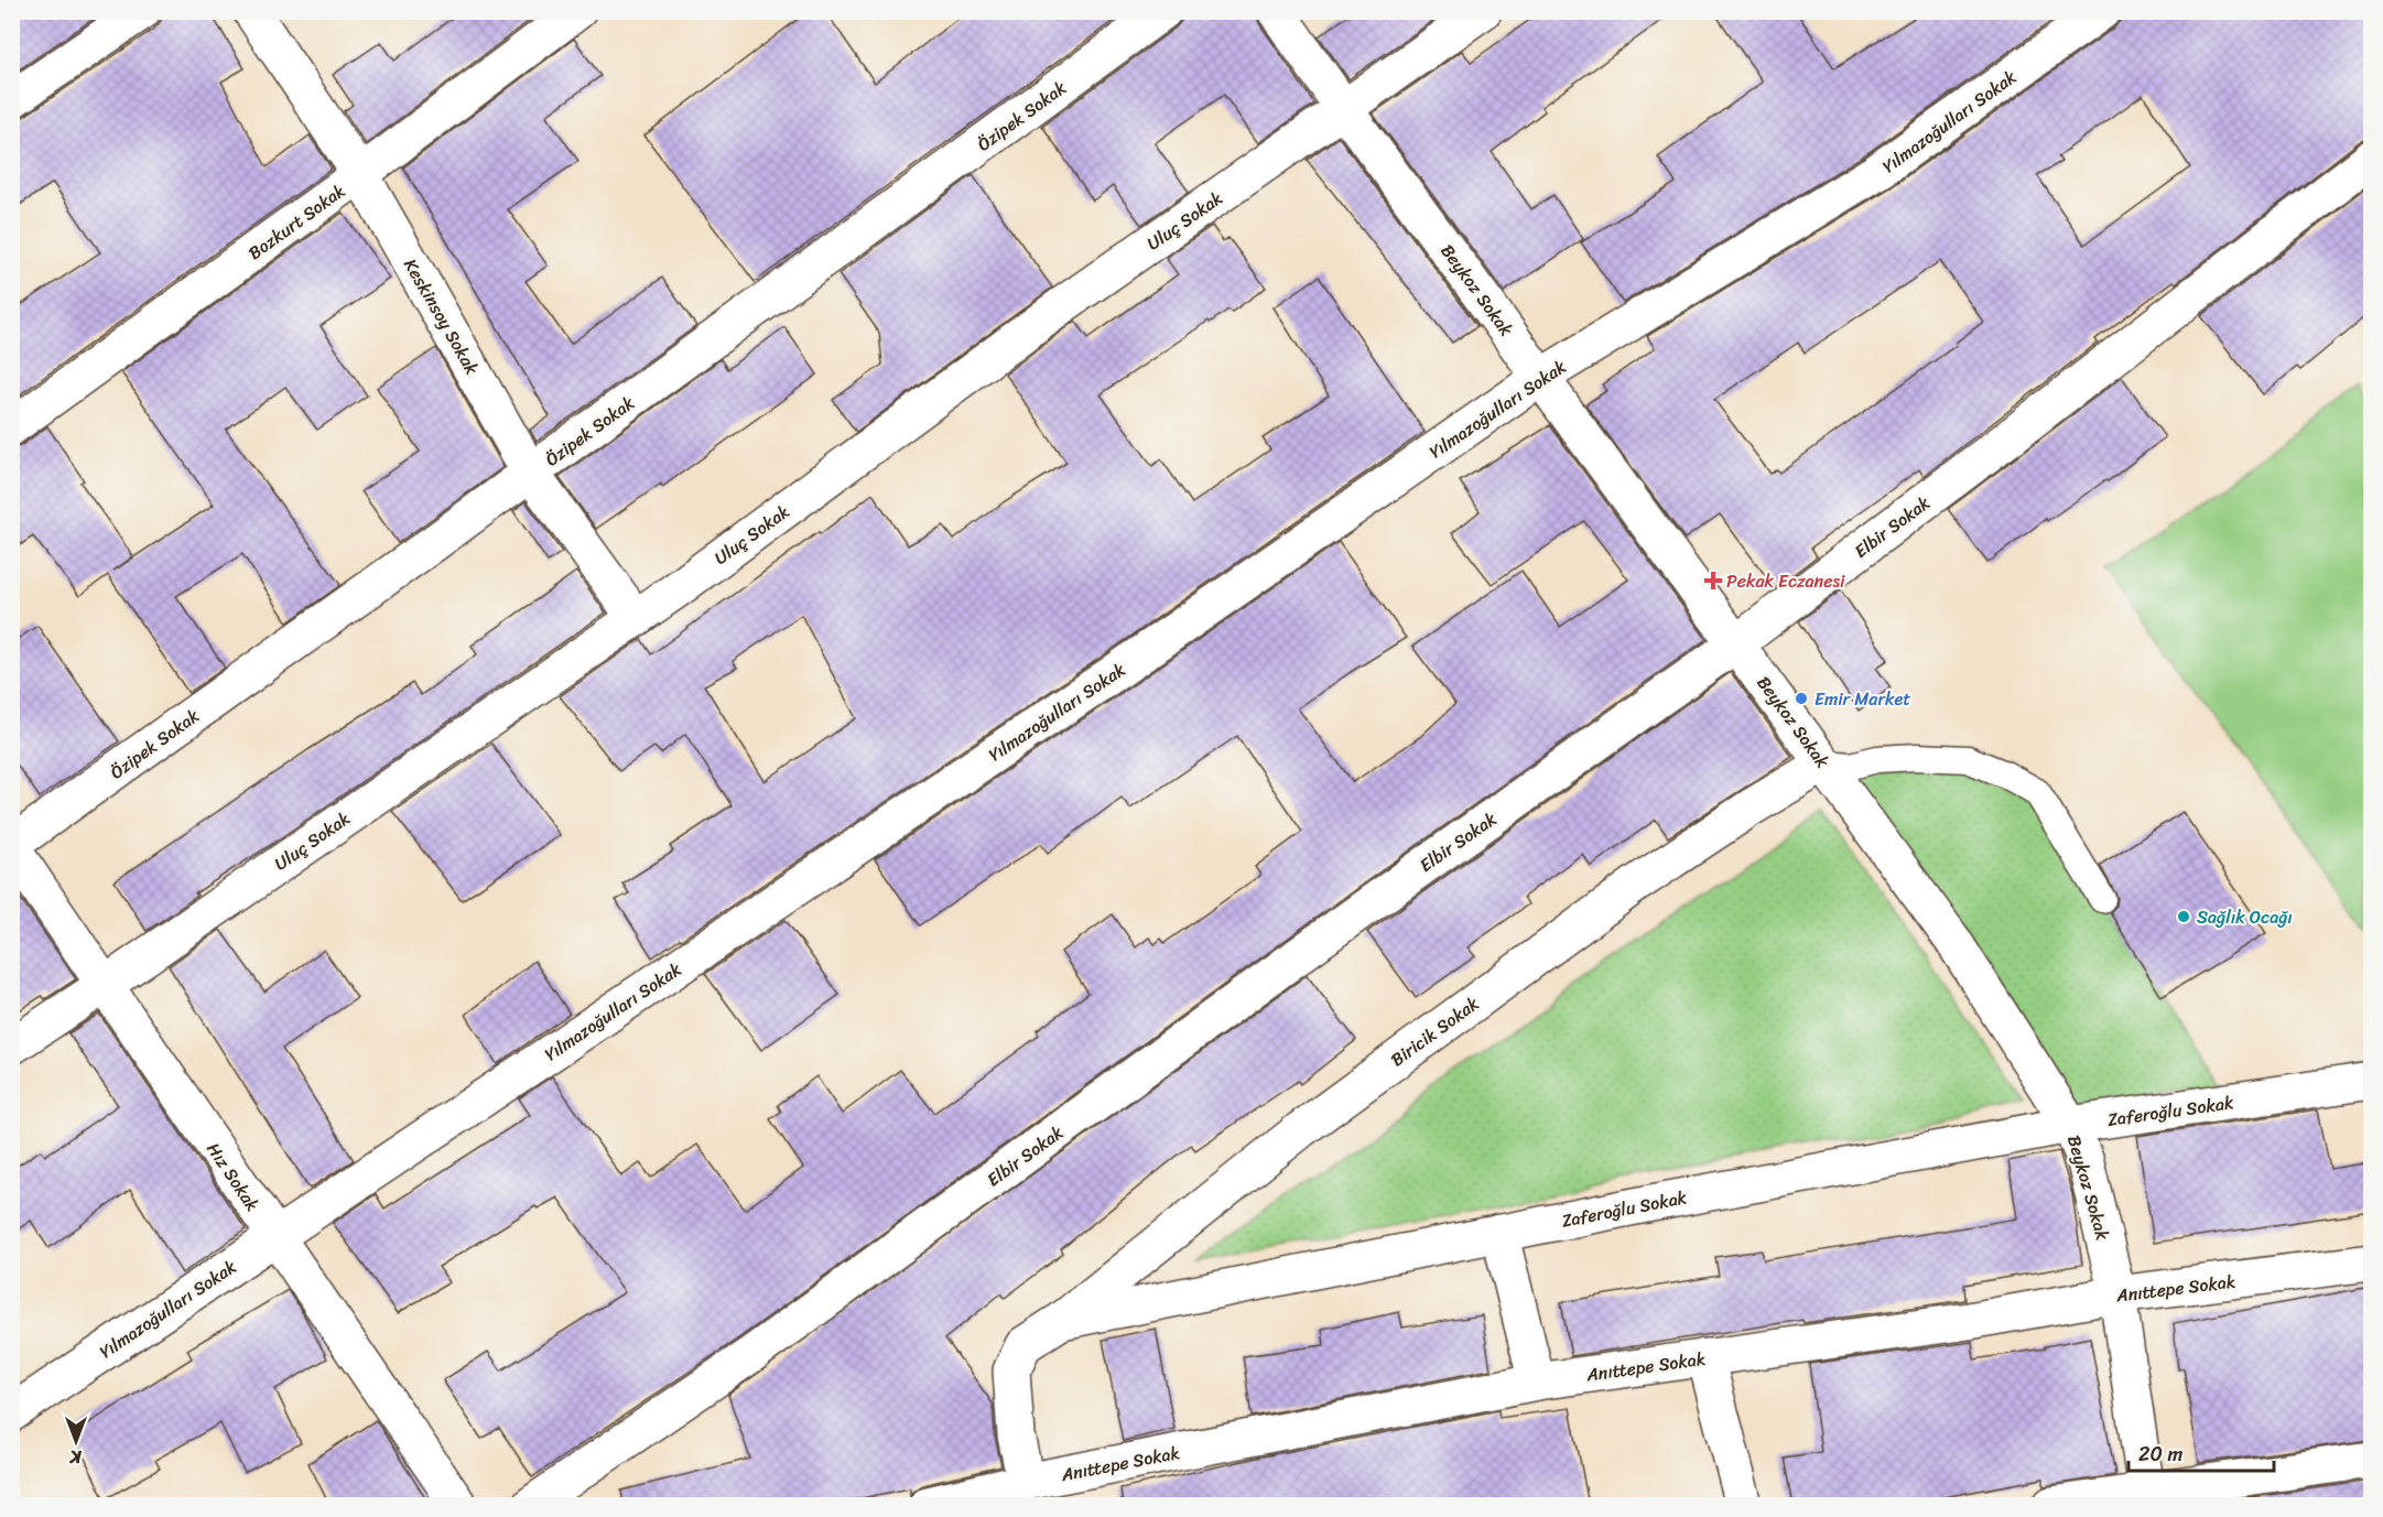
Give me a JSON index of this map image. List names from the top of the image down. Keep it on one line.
{"streets":{"street":["Özipek Sokak","Yılmazoğulları Sokak","Uluç Sokak","Bozkurt Sokak","Beykoz Sokak","Keskinsoy Sokak","Elbir Sokak","Biricik Sokak","Zaferoğlu Sokak","Hız Sokak","Anıttepe Sokak"]},"crossings":[["Özipek Sokak","Keskinsoy Sokak"],["Özipek Sokak","Hız Sokak"],["Yılmazoğulları Sokak","Beykoz Sokak"],["Yılmazoğulları Sokak","Hız Sokak"],["Uluç Sokak","Beykoz Sokak"],["Uluç Sokak","Keskinsoy Sokak"],["Uluç Sokak","Hız Sokak"],["Bozkurt Sokak","Keskinsoy Sokak"],["Beykoz Sokak","Elbir Sokak"],["Beykoz Sokak","Biricik Sokak"],["Beykoz Sokak","Zaferoğlu Sokak"],["Beykoz Sokak","Anıttepe Sokak"],["Biricik Sokak","Zaferoğlu Sokak"],["Zaferoğlu Sokak","Anıttepe Sokak"]],"places":{"health":["Pekak Eczanesi"],"other":["Emir Market","Sağlık Ocağı"]},"scale_bar":"20 m","north":"bottom"}
